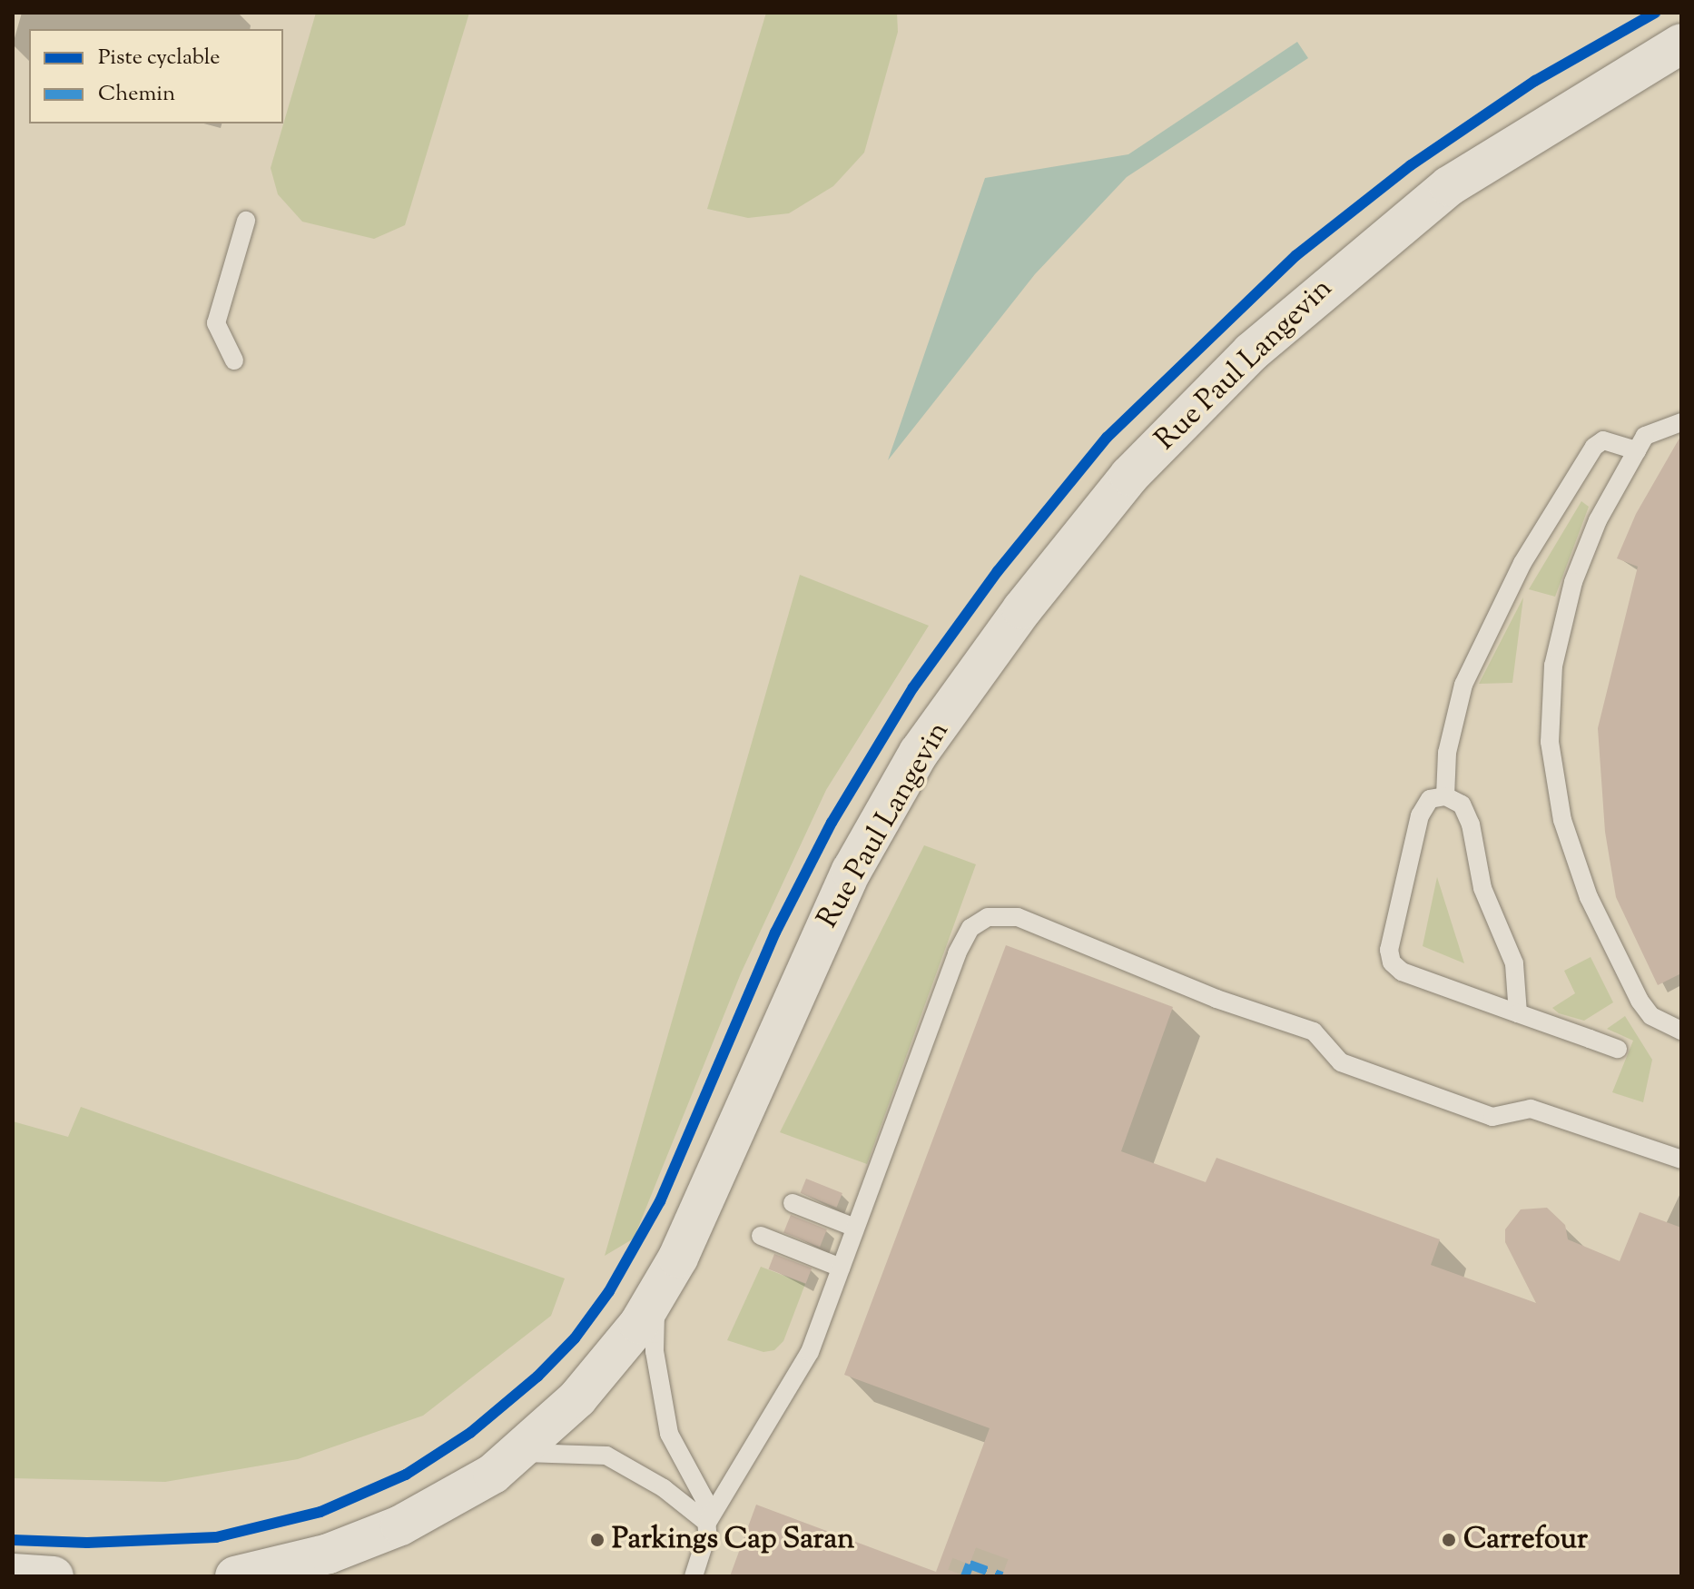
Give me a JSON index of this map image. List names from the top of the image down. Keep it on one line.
{"streets":{"main road":["Rue Paul Langevin"]},"places":["Parkings Cap Saran","Carrefour"],"legend":["Piste cyclable","Chemin"]}
